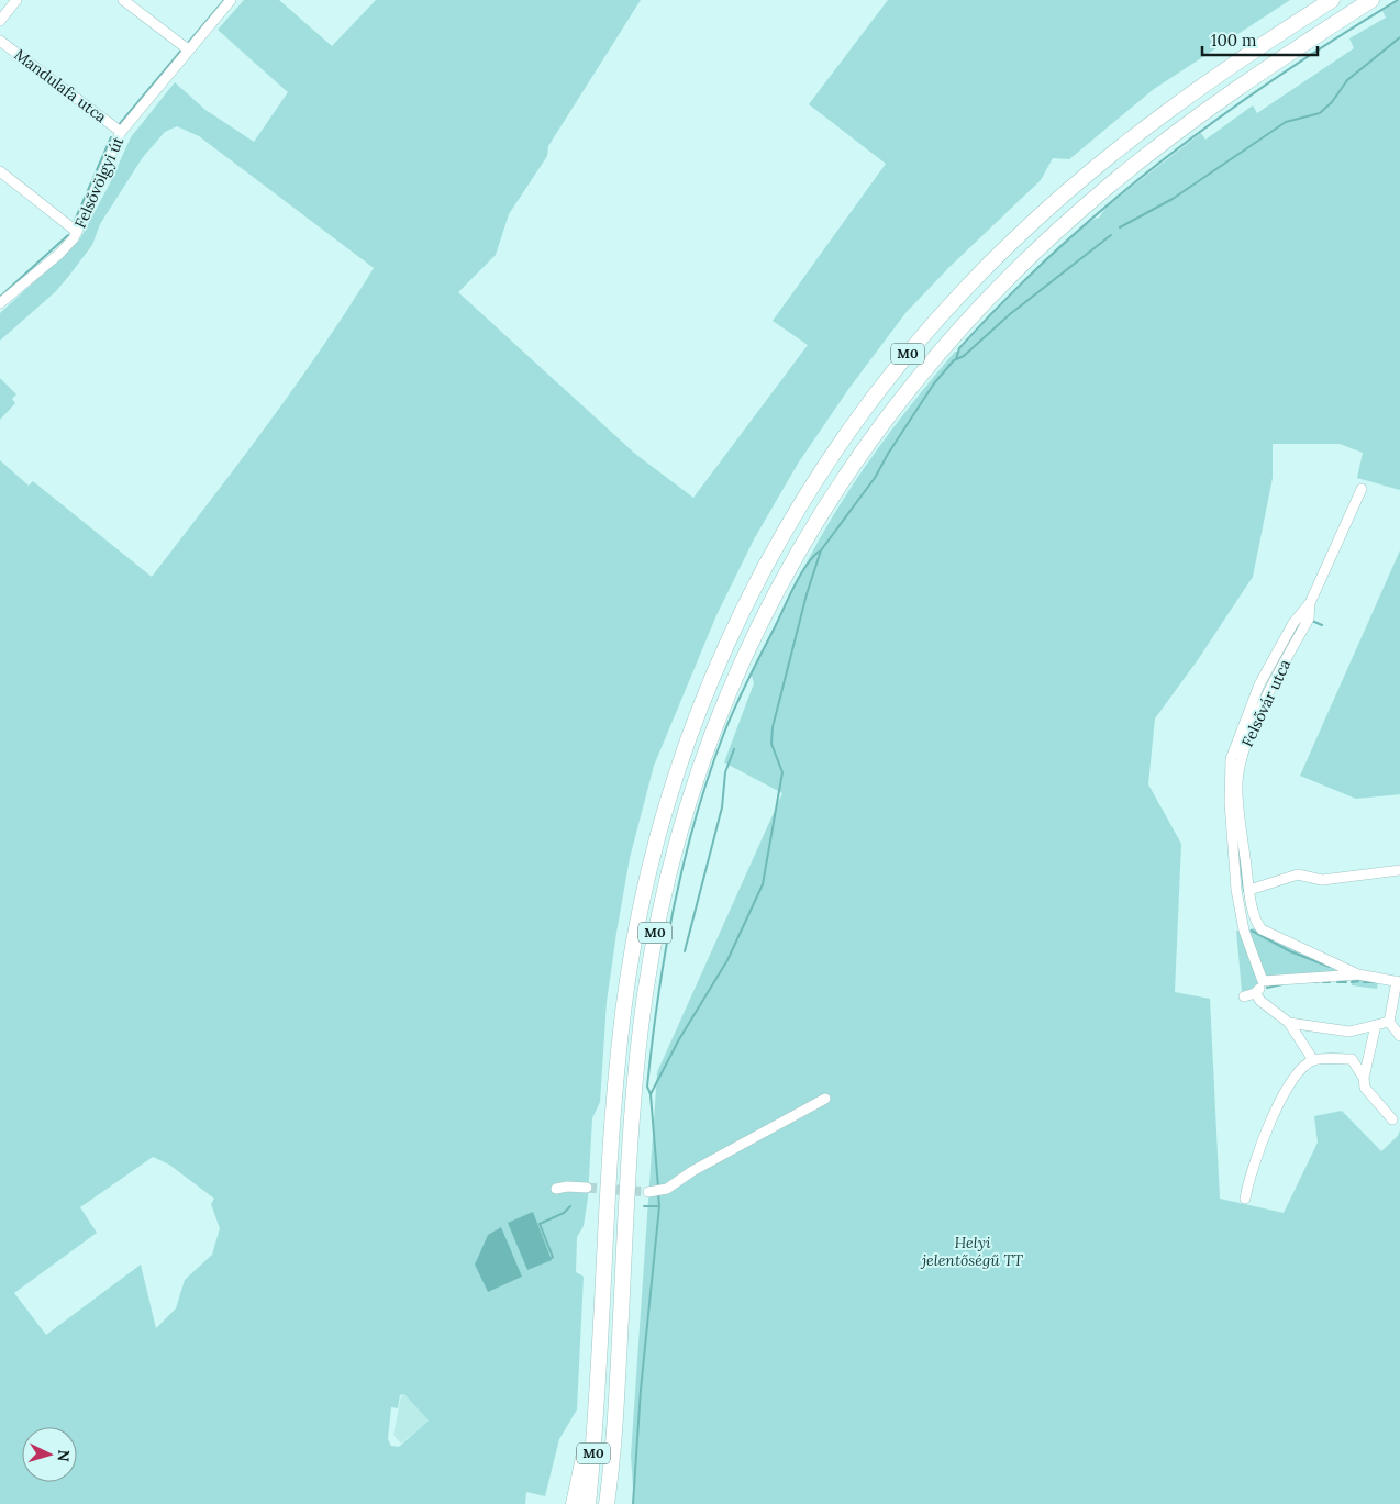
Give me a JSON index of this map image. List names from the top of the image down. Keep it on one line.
{"streets":{"highway":["M0"],"street":["Mandulafa utca","Felsővölgyi út","Felsővár utca"]},"crossings":[["Mandulafa utca","Felsővölgyi út"]],"parks":["Helyi jelentőségű TT"],"scale_bar":"100 m","north":"right"}
